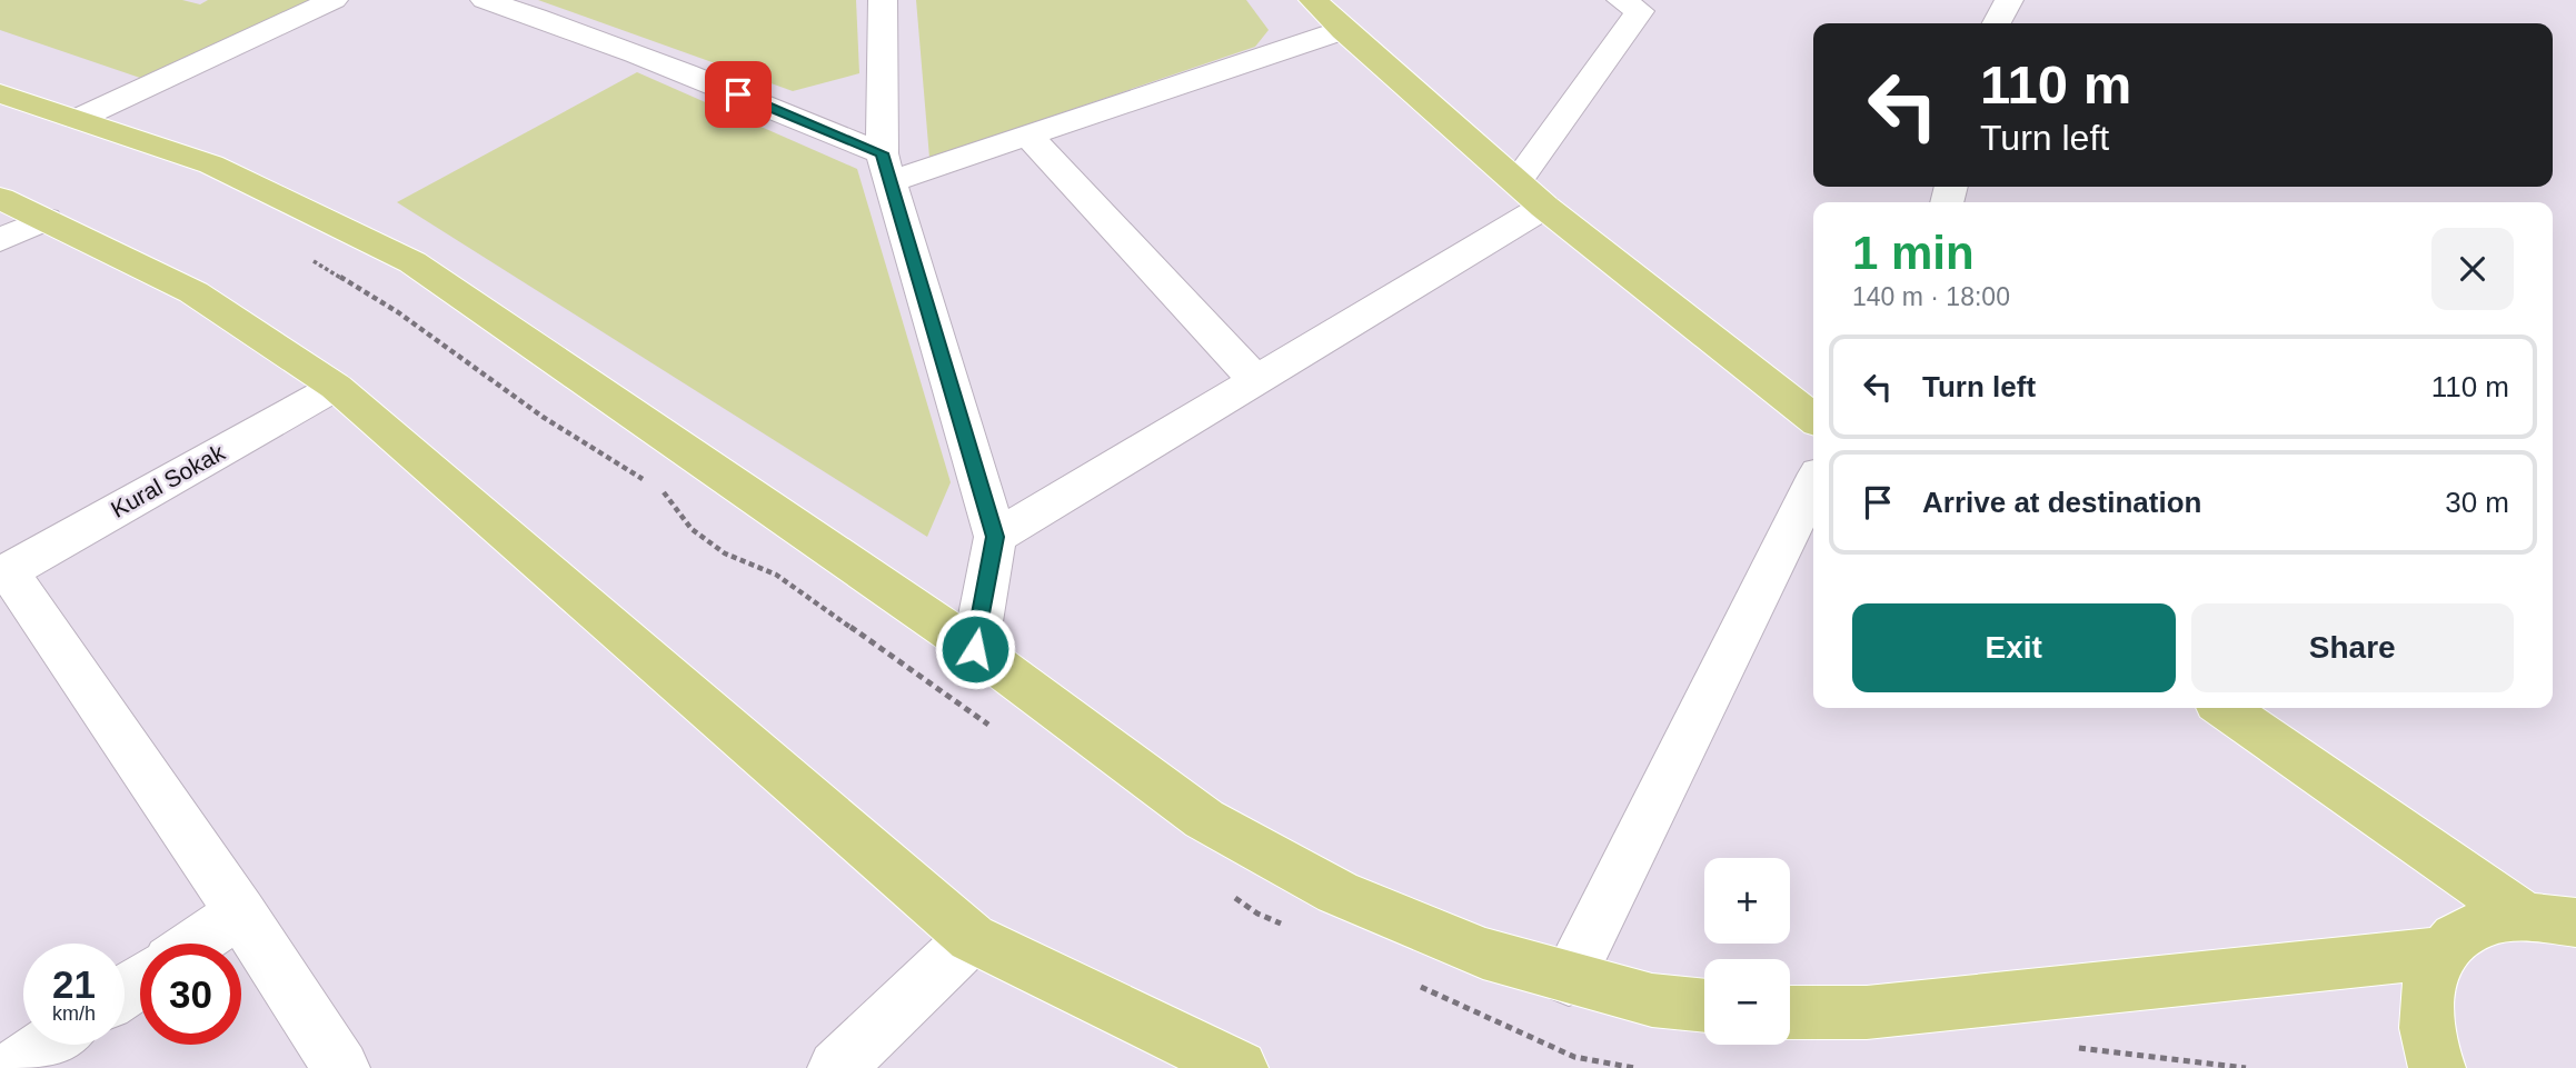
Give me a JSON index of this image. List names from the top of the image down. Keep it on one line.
{"streets":{"street":["Kural Sokak"]},"page":{"turn":["110 m","Turn left"],"heading":["1 min","140 m · 18:00"],"list":[{"name":"Turn left","value":"110 m"},{"name":"Arrive at destination","value":"30 m"}],"buttons":["Exit","Share"],"map_buttons":["+","−"],"speed":"21 km/h","limit":"30"}}
